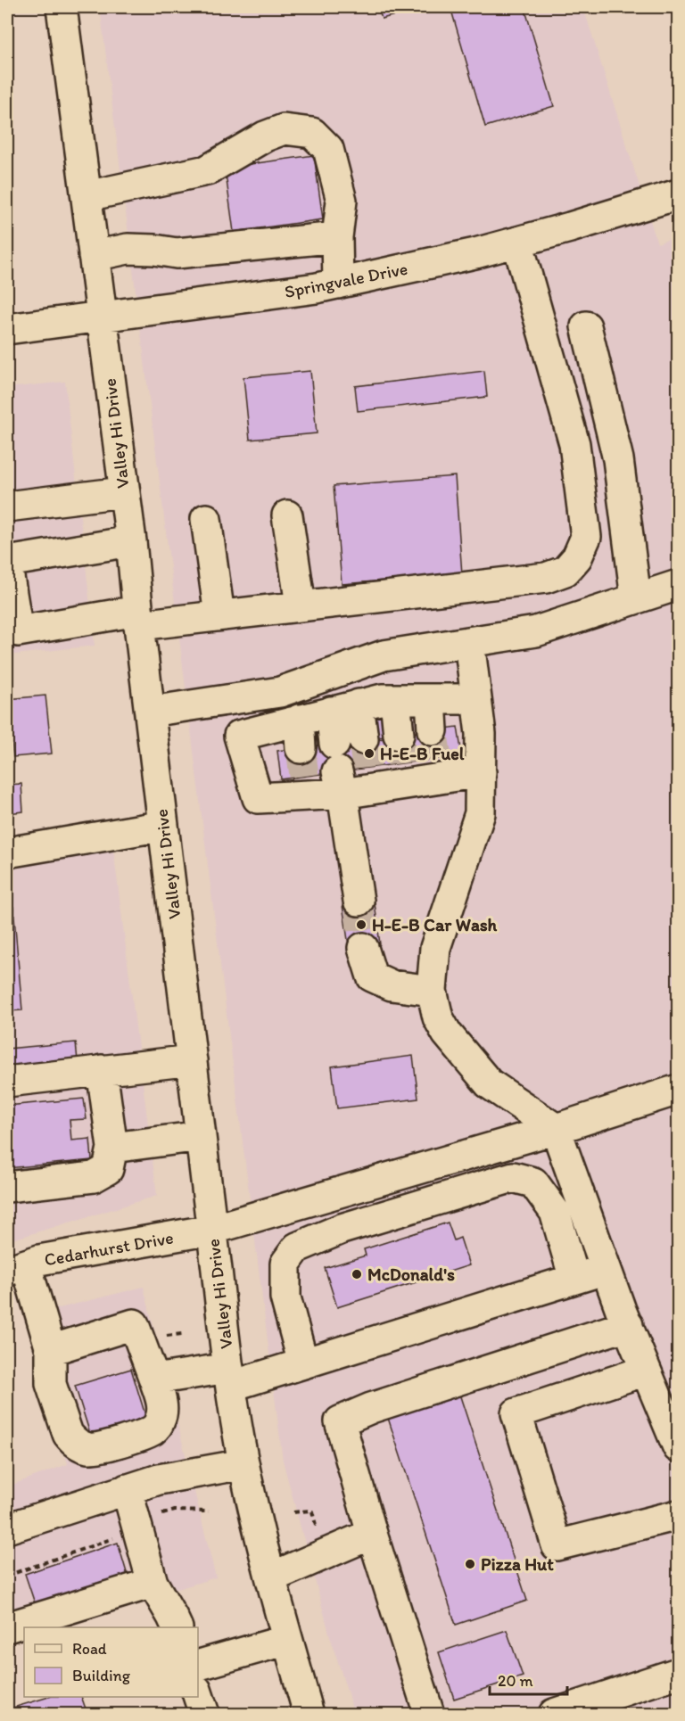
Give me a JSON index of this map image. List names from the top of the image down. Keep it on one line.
{"streets":{"street":["Springvale Drive","Valley Hi Drive","Cedarhurst Drive"]},"crossings":[["Springvale Drive","Valley Hi Drive"],["Valley Hi Drive","Cedarhurst Drive"]],"places":["H-E-B Fuel","H-E-B Car Wash","McDonald's","Pizza Hut"],"legend":["Road","Building"],"scale_bar":"20 m"}
